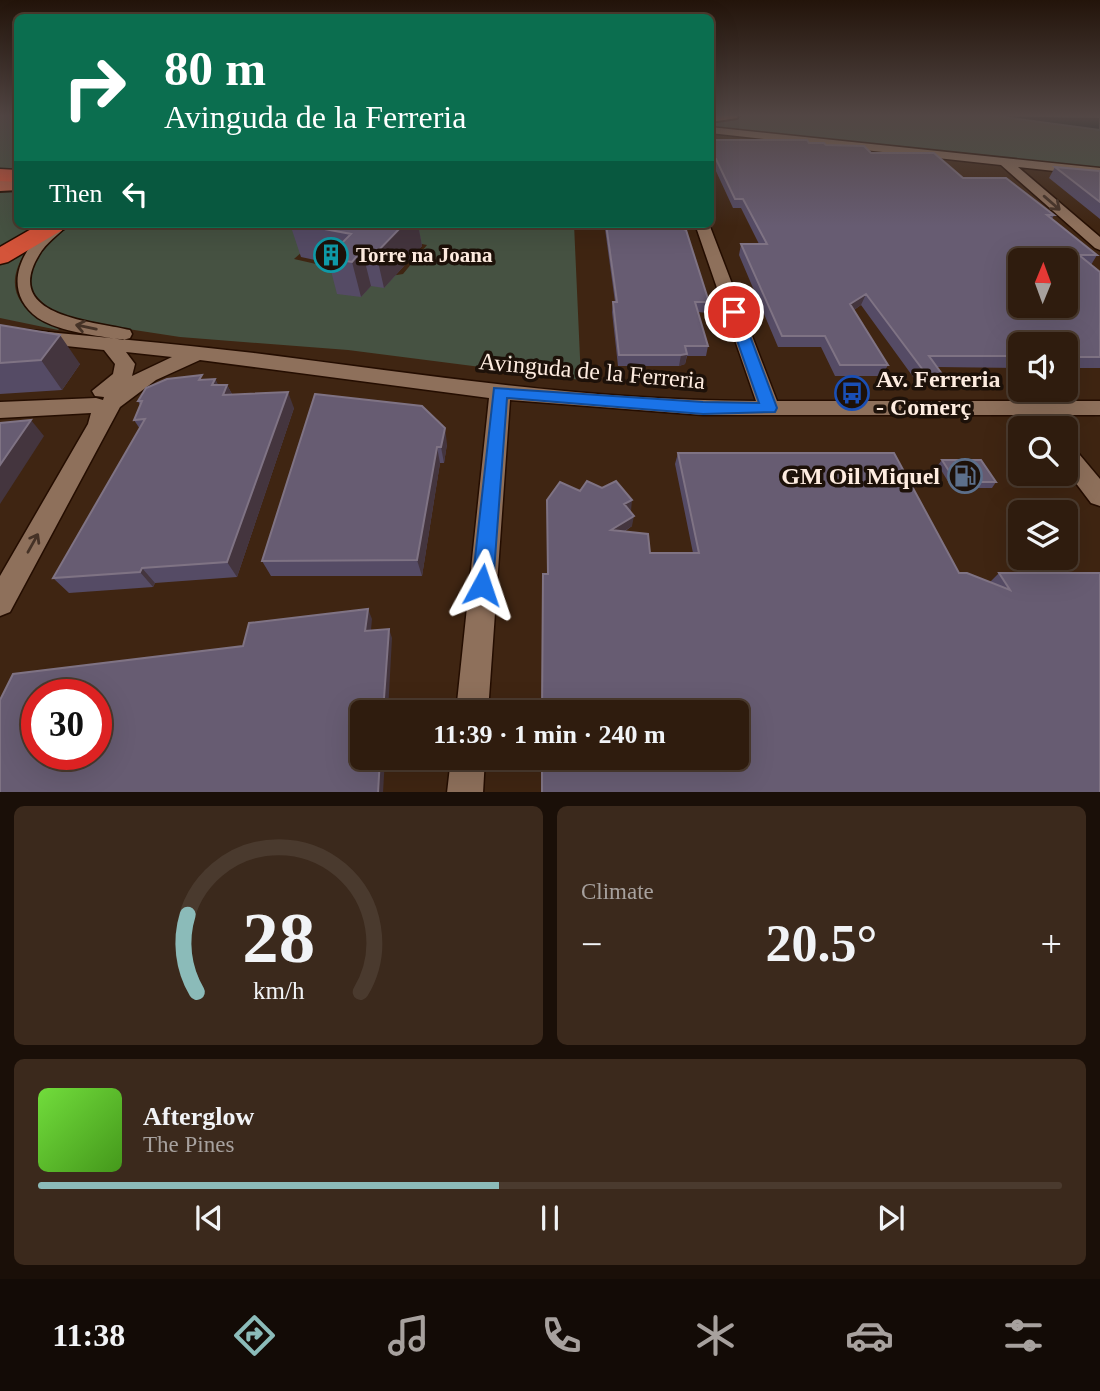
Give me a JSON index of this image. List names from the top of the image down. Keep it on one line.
{"streets":{"street":["Avinguda de la Ferreria"]},"places":{"building":["Torre na Joana"],"bus stop":["Av. Ferreria - Comerç"],"fuel station":["GM Oil Miquel"]},"north":"top","page":{"turn":["80 m","Avinguda de la Ferreria"],"then":"Then","limit":"30","trip":"11:39 · 1 min · 240 m","tile":"Climate","heat":["−","20.5°","+"],"song":["Afterglow","The Pines"],"tabs":"11:38","gauge":["28","km/h"]}}
